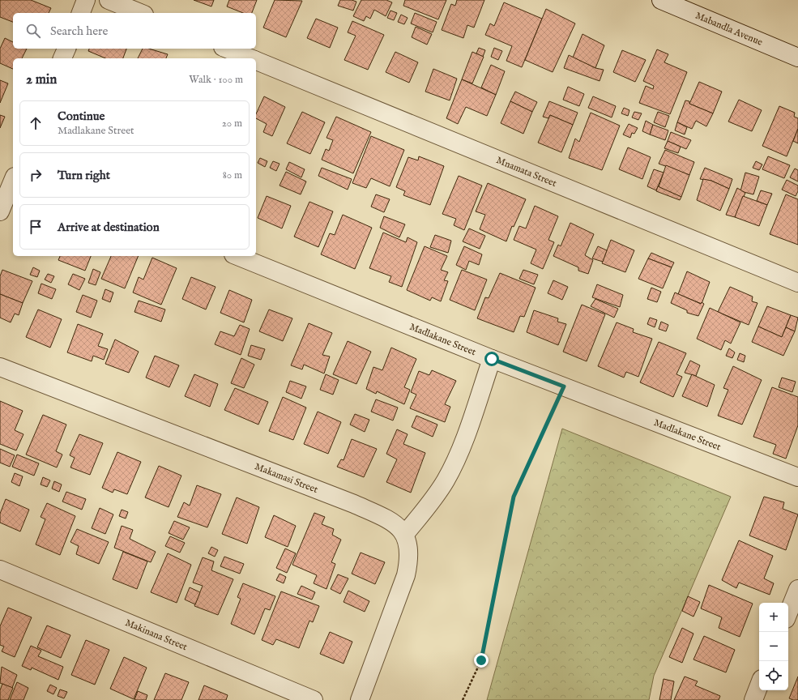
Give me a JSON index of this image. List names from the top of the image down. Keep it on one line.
{"streets":{"street":["Mabandla Avenue","Mnamata Street","Madlakane Street","Makamasi Street","Makinana Street"]},"page":{"search":"Search here","heading":["2 min","Walk · 100 m"],"list":[["Continue","Madlakane Street","20 m"],["Turn right","80 m"],"Arrive at destination"],"map_buttons":["+","−"]}}
